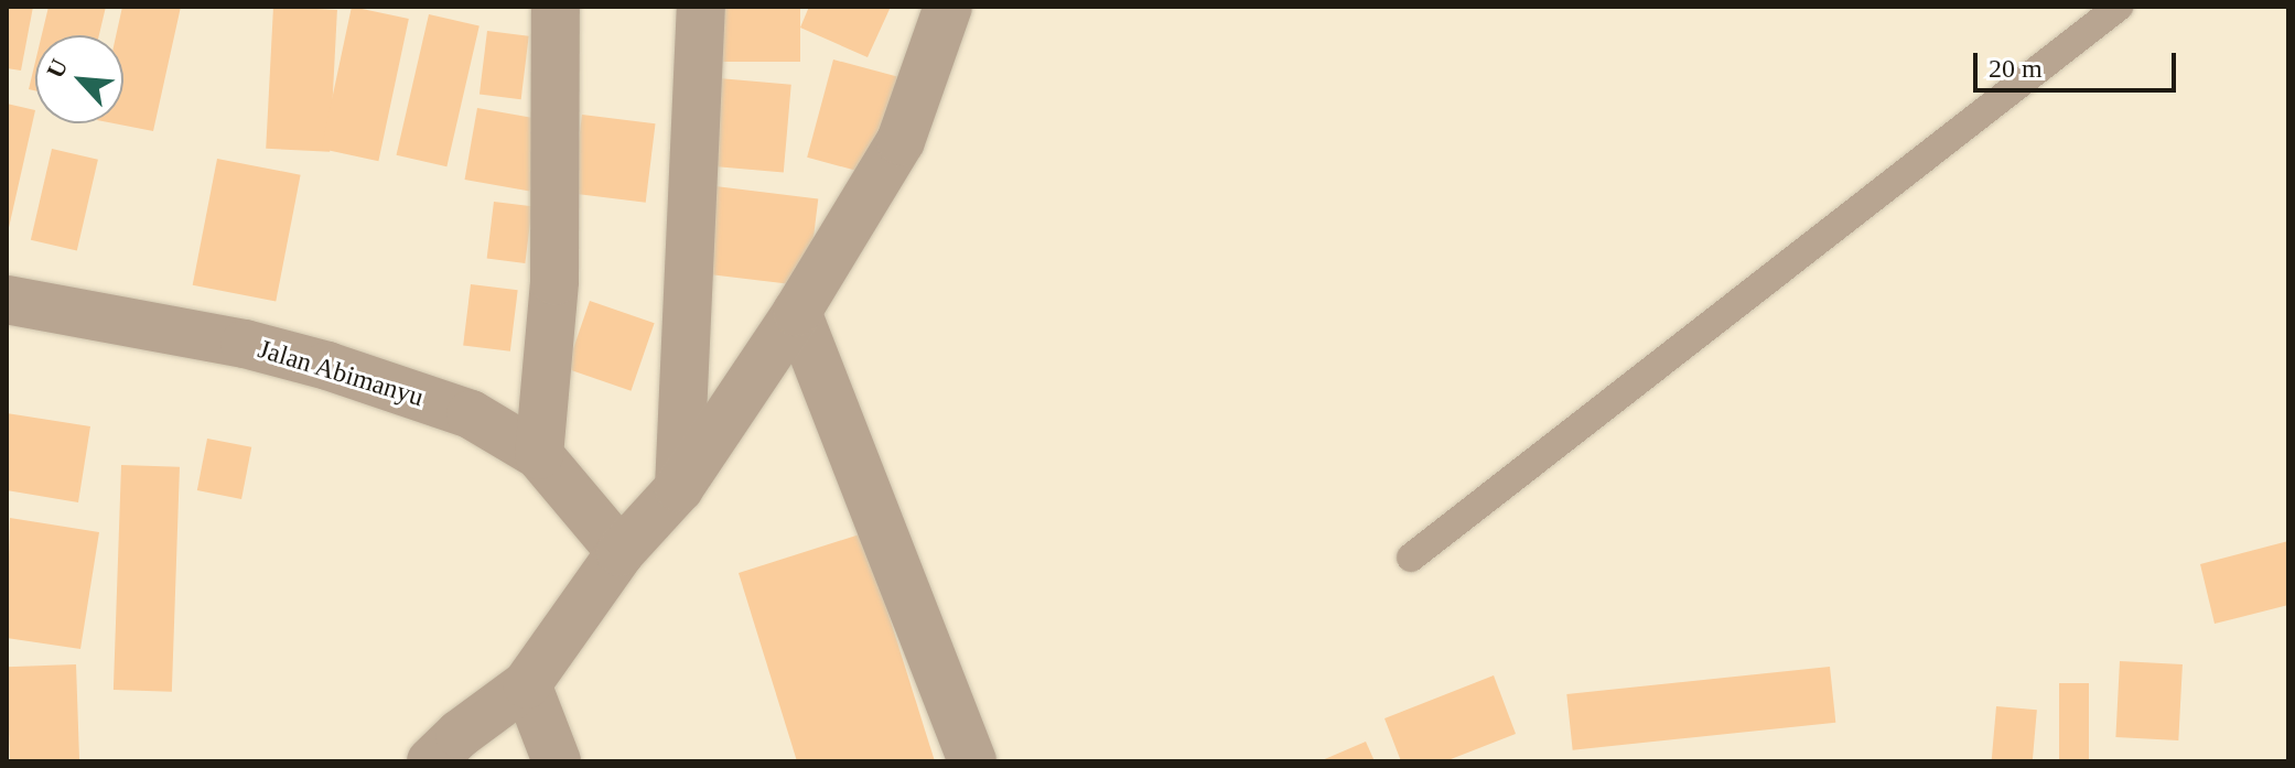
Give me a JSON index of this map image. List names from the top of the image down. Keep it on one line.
{"streets":{"street":["Jalan Abimanyu"]},"scale_bar":"20 m","north":"top left"}
